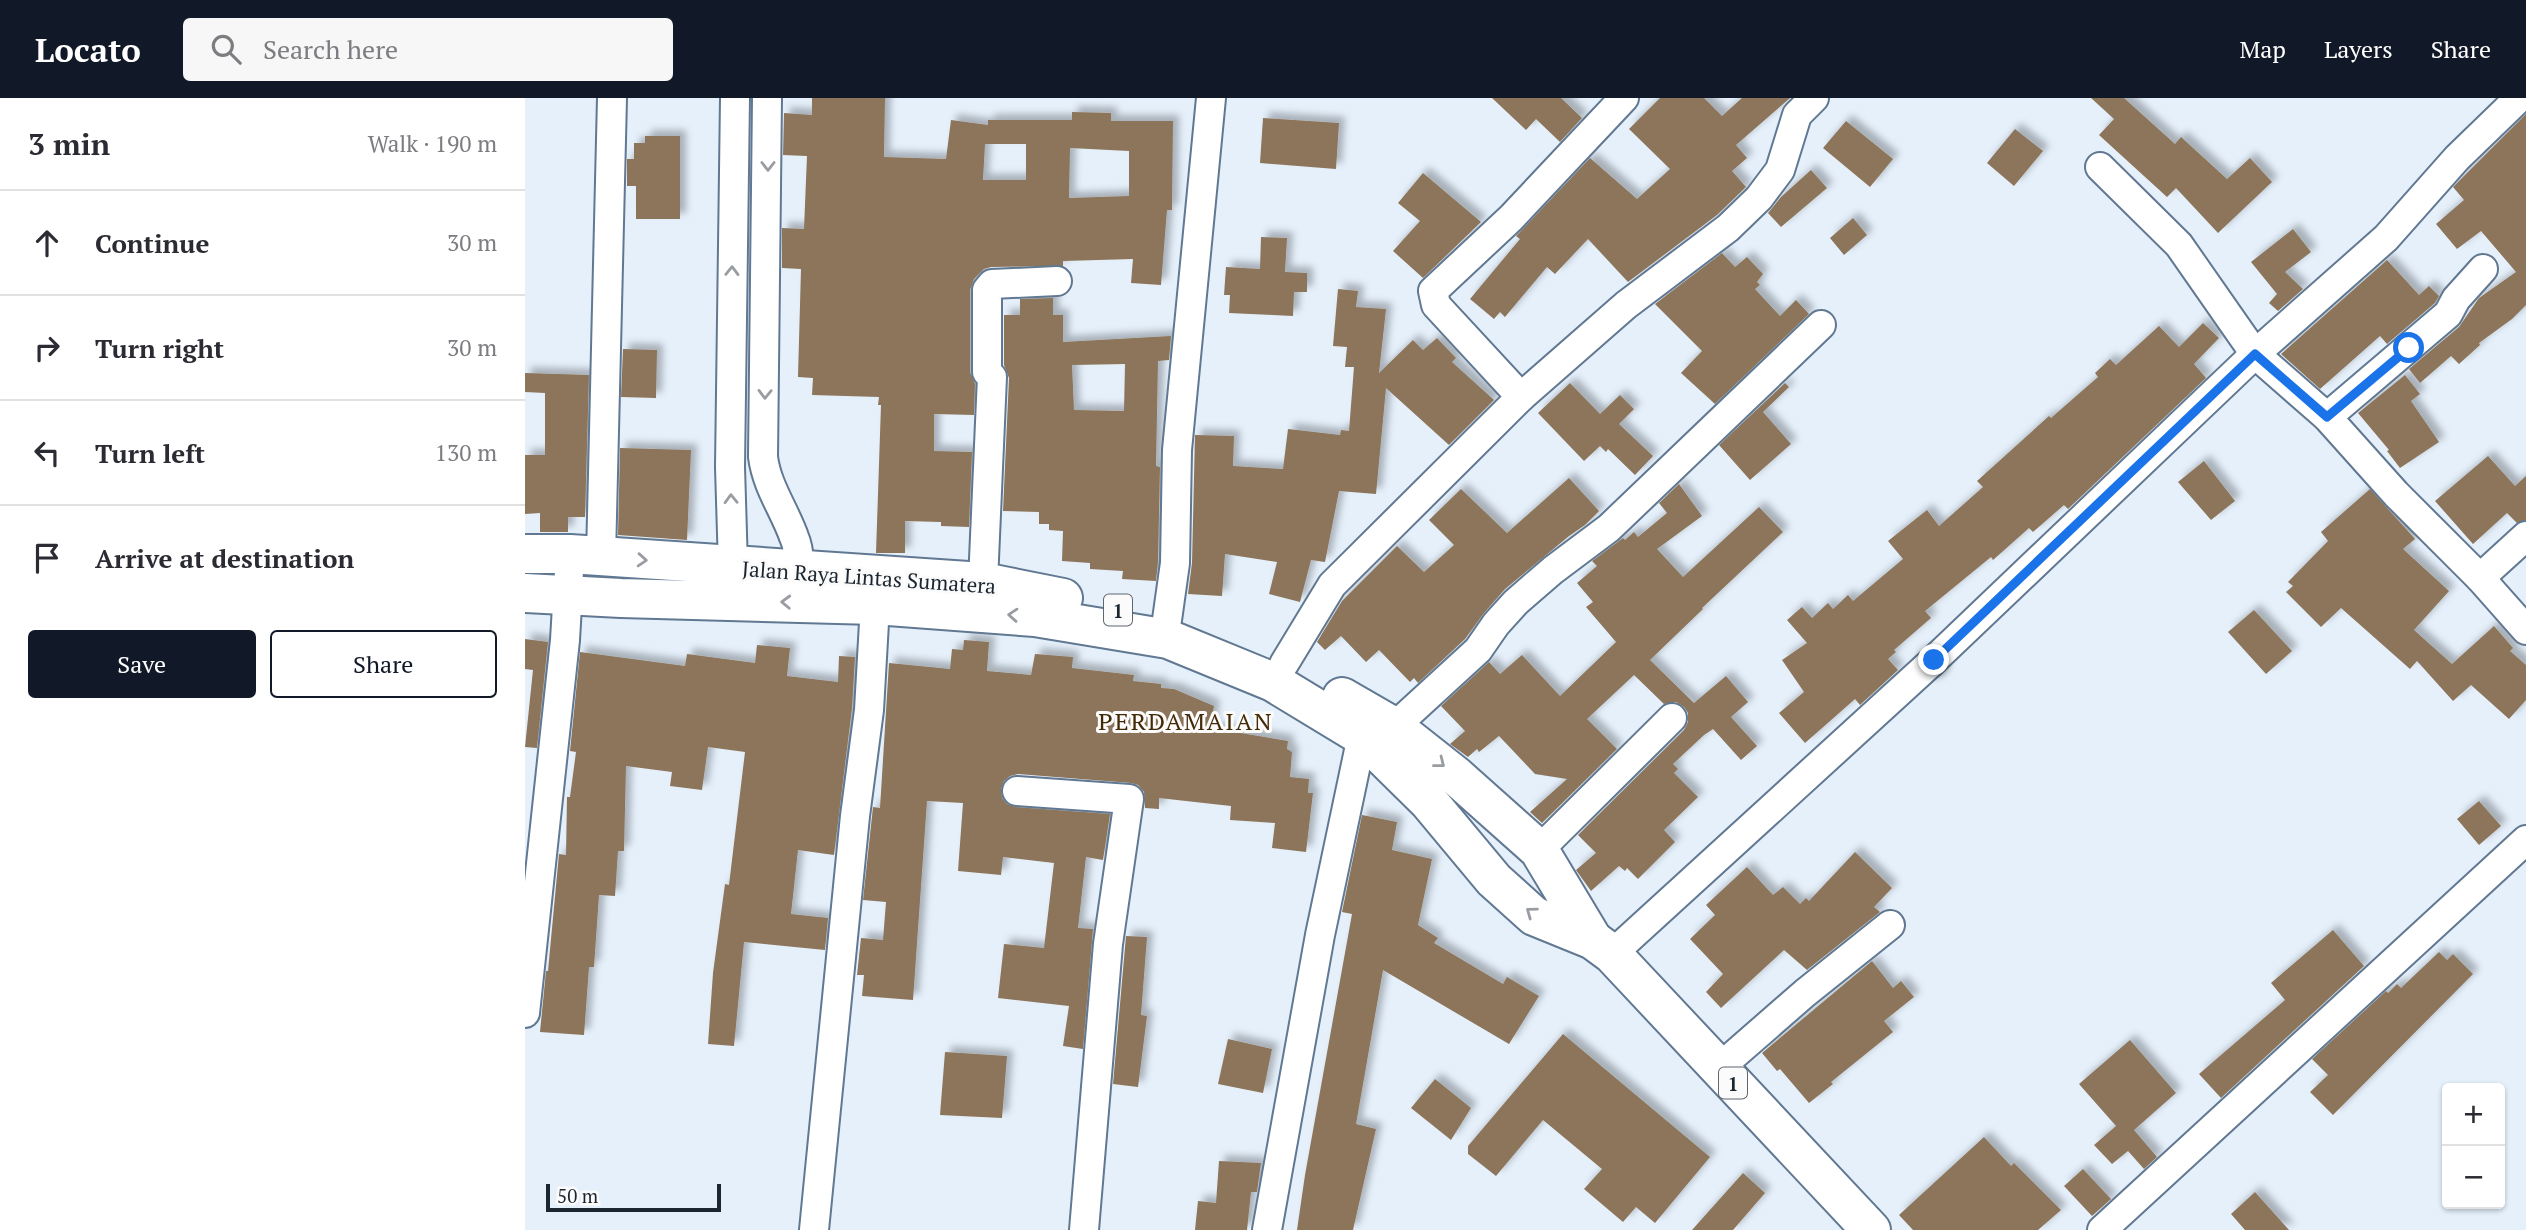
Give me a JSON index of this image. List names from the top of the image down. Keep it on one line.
{"streets":{"highway":["Jalan Raya Lintas Sumatera","1"]},"districts":["PERDAMAIAN"],"scale_bar":"50 m","page":{"header":"Locato","search":"Search here","nav":["Map","Layers","Share"],"heading":["3 min","Walk · 190 m"],"list":[["Continue","30 m"],["Turn right","30 m"],["Turn left","130 m"],"Arrive at destination"],"buttons":["Save","Share"],"map_buttons":["+","−"],"scale":"50 m"}}
